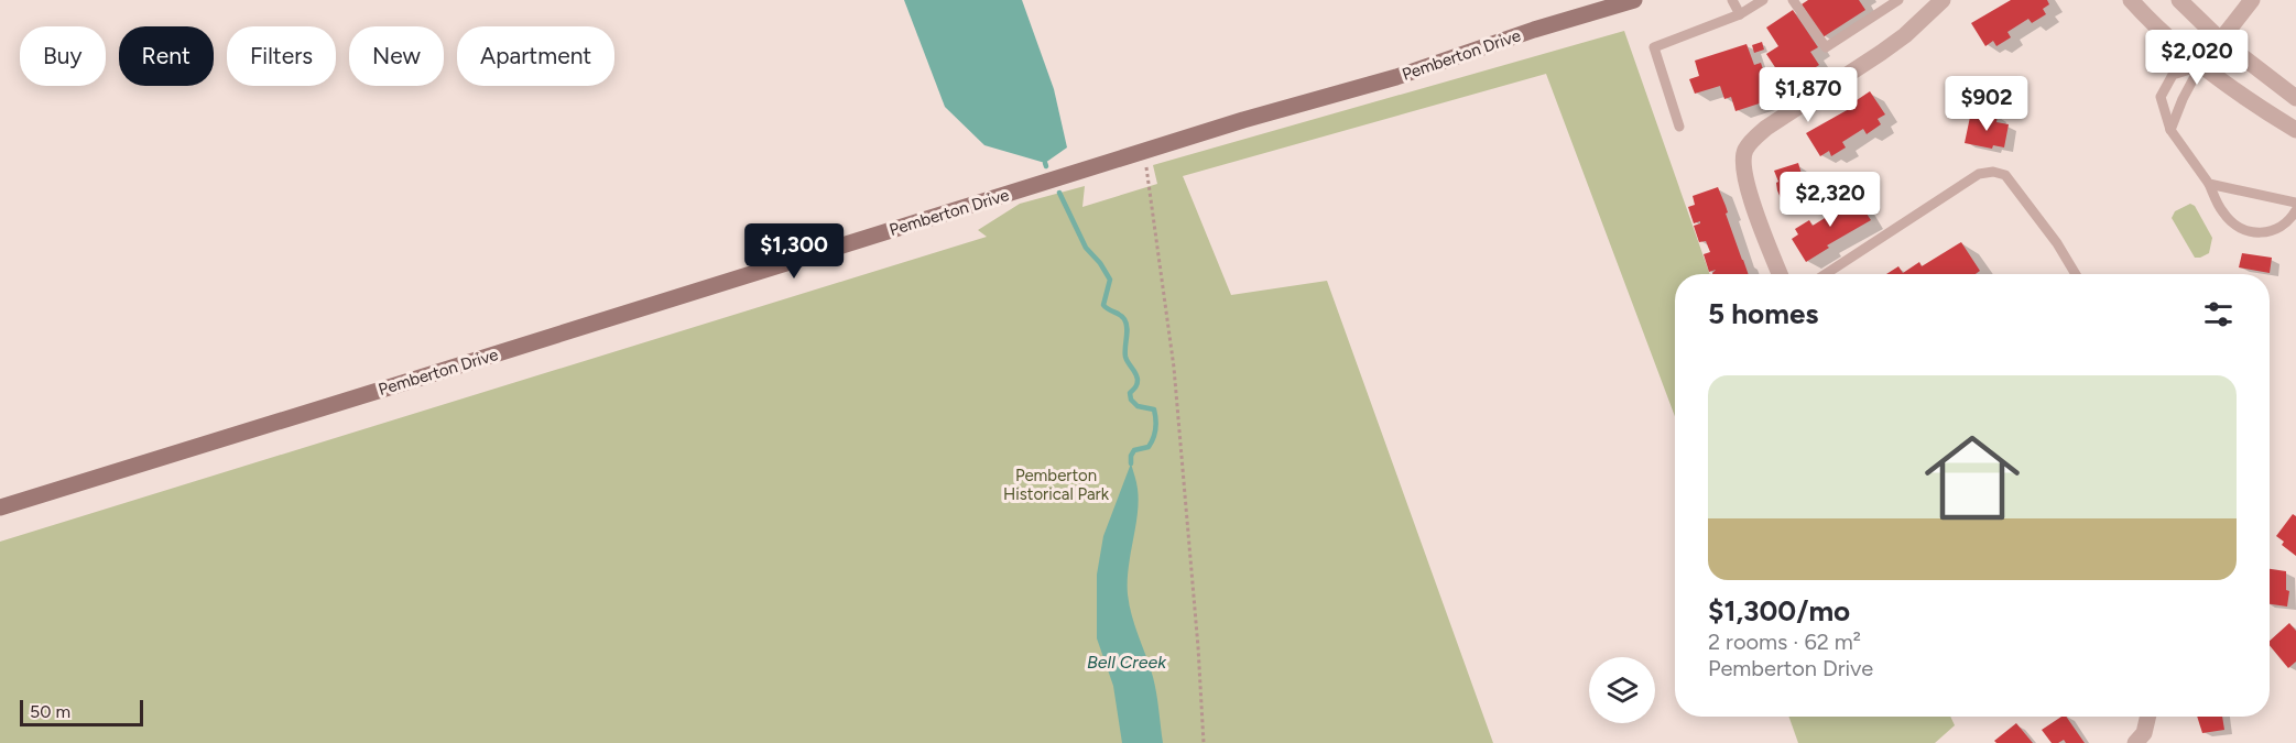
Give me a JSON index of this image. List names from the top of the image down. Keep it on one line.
{"streets":{"street":["Pemberton Drive"]},"water":["Bell Creek"],"parks":["Pemberton Historical Park"],"scale_bar":"50 m","page":{"chip":["Buy","Rent","Filters","New","Apartment"],"price":["$2,020","$1,870","$902","$2,320","$1,300"],"heading":"5 homes","list":[{"name":"$1,300/mo","note":"2 rooms · 62 m² · Pemberton Drive"}],"scale":"50 m"}}
